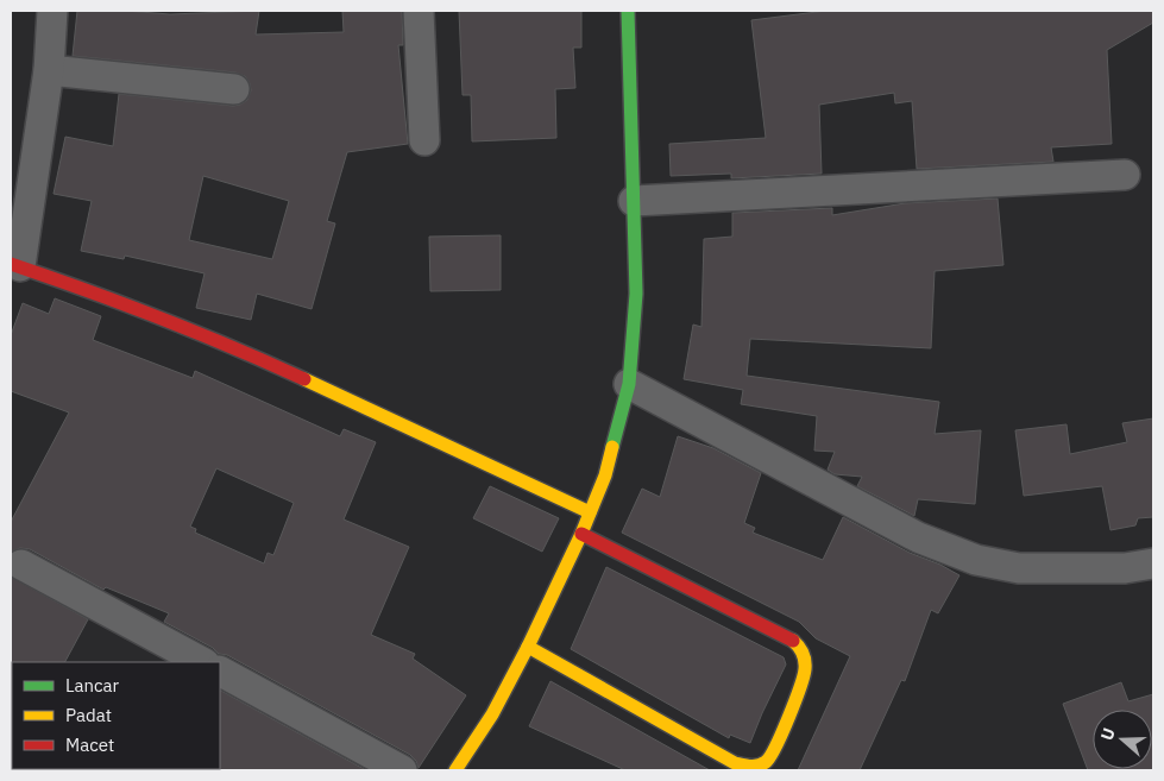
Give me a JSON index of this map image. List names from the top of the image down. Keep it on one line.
{"legend":["Lancar","Padat","Macet"],"north":"left"}
